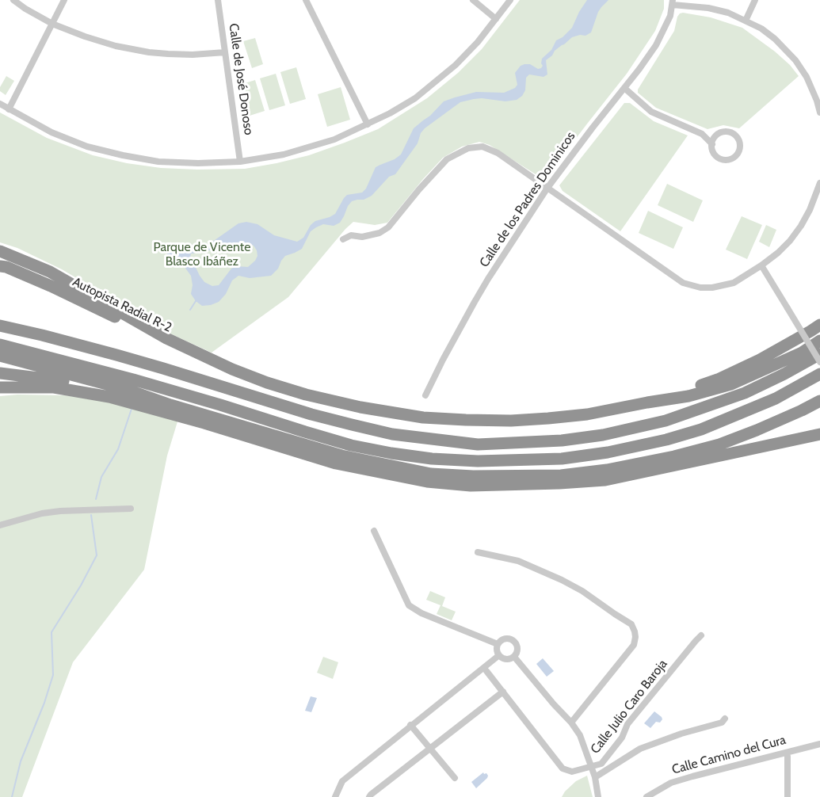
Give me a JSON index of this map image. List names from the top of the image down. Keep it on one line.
{"streets":{"highway":["Autopista Radial R-2"],"street":["Calle de José Donoso","Calle de los Padres Dominicos","Calle Julio Caro Baroja","Calle Camino del Cura"]},"parks":["Parque de Vicente Blasco Ibáñez"]}
